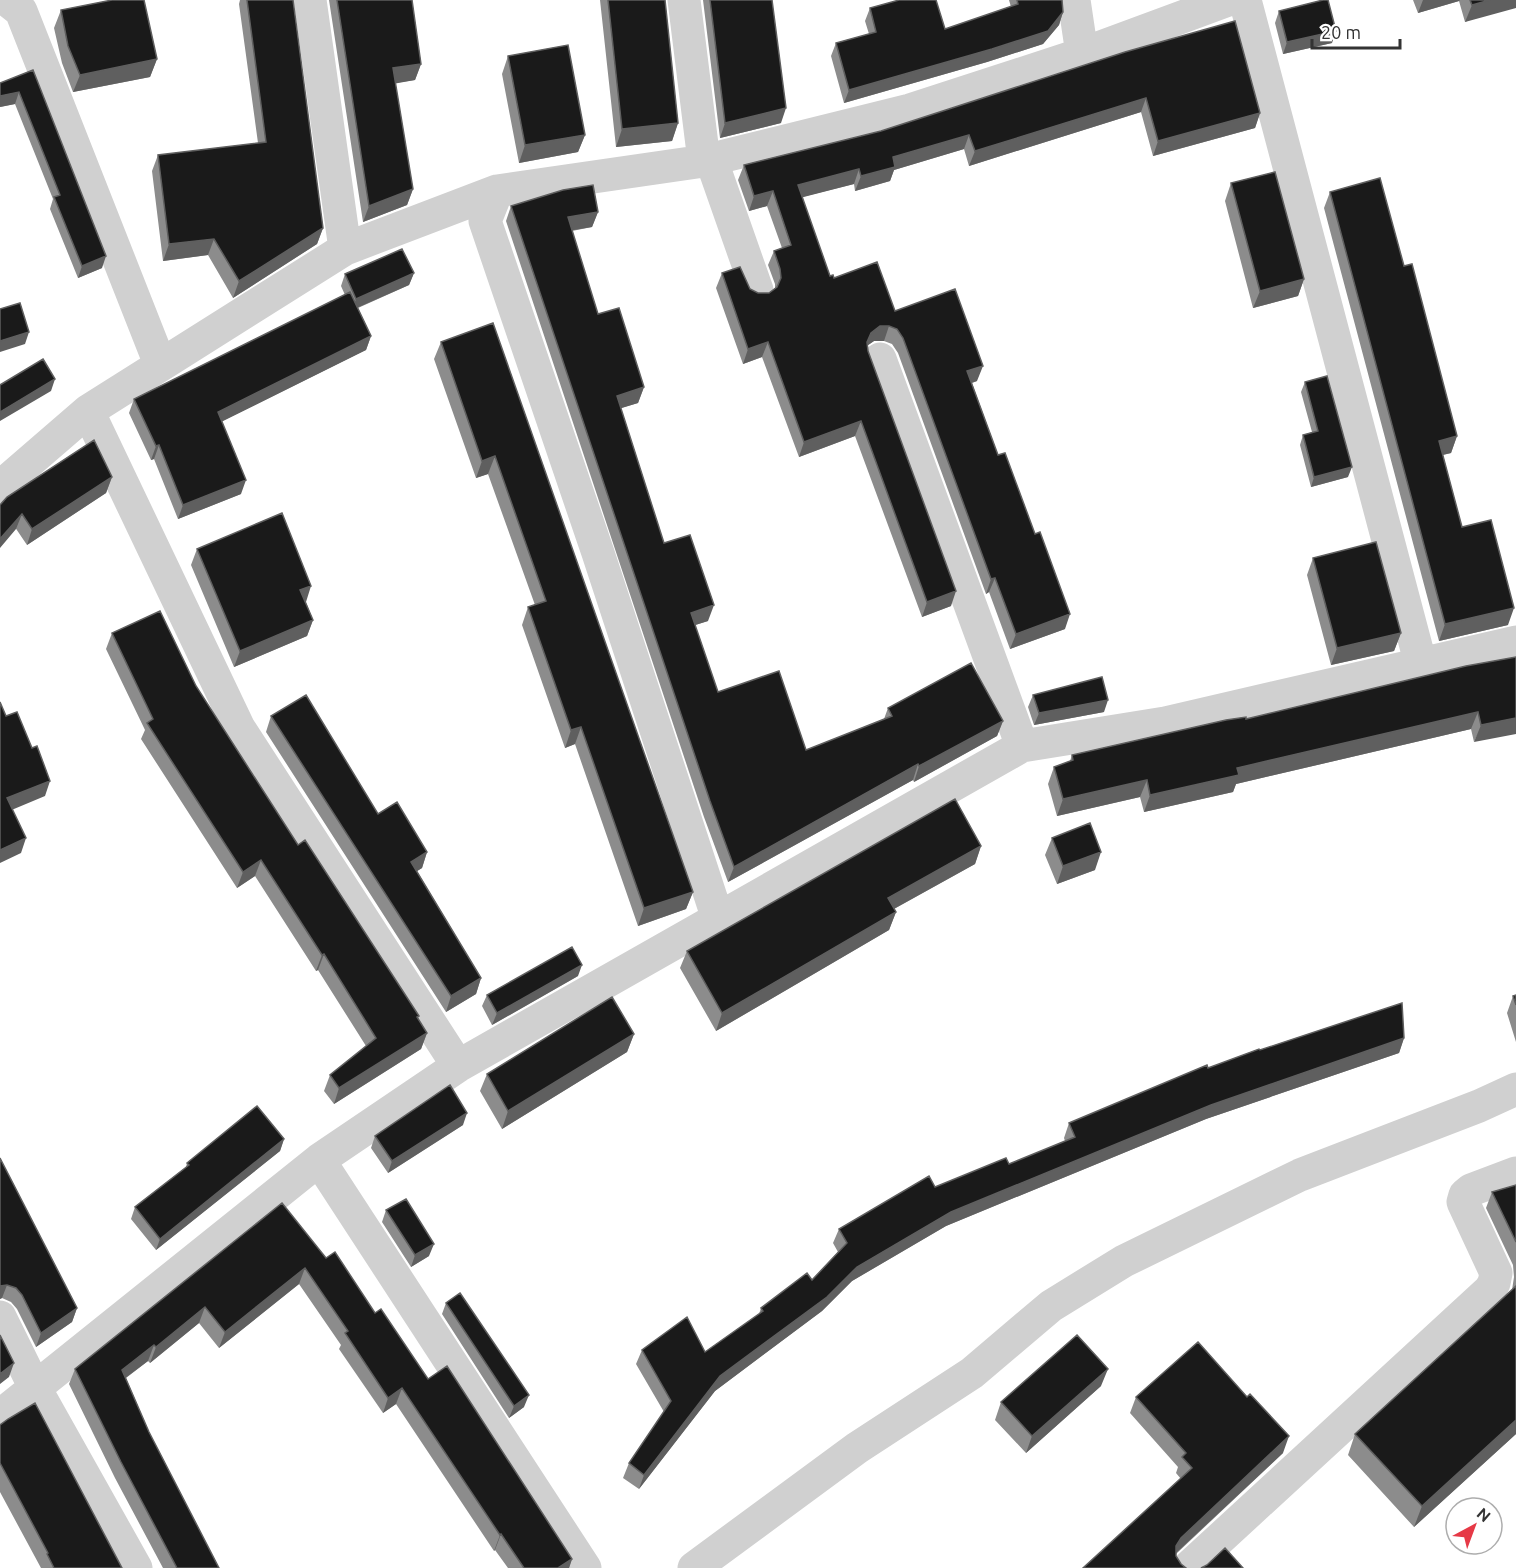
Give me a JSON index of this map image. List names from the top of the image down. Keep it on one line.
{"scale_bar":"20 m","north":"top right"}
